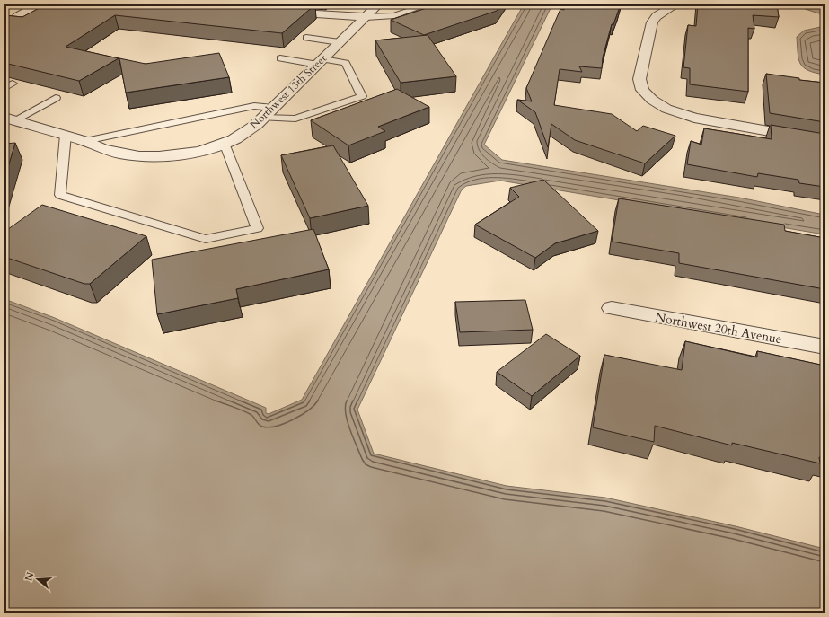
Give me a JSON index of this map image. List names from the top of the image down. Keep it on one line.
{"streets":{"street":["Northwest 13th Street","Northwest 20th Avenue"]},"north":"left"}
